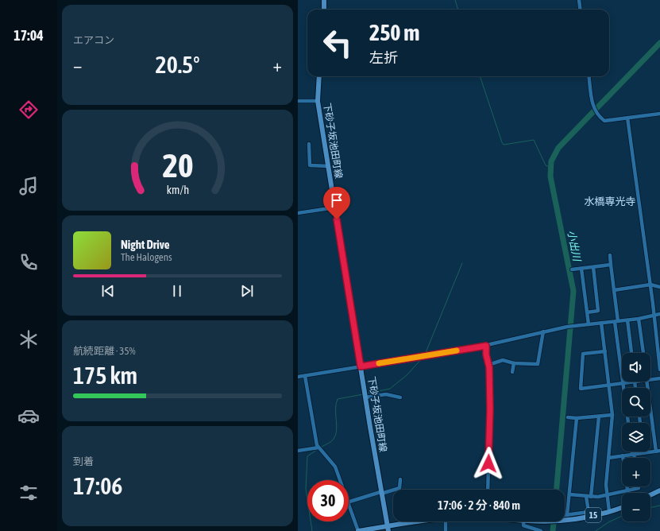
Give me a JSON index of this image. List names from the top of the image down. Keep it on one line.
{"streets":{"main road":["下砂子坂池田町線","15"]},"crossings":[["下砂子坂池田町線","15"]],"districts":["水橋専光寺"],"water":["小出川"],"page":{"tabs":"17:04","tile":["エアコン",["航続距離 · 35%","175 km"],["到着","17:06"]],"turn":["250 m","左折"],"heat":["−","20.5°","+"],"song":["Night Drive","The Halogens"],"map_buttons":["+","−"],"limit":"30","trip":"17:06 · 2 分 · 840 m","gauge":["20","km/h"]}}
